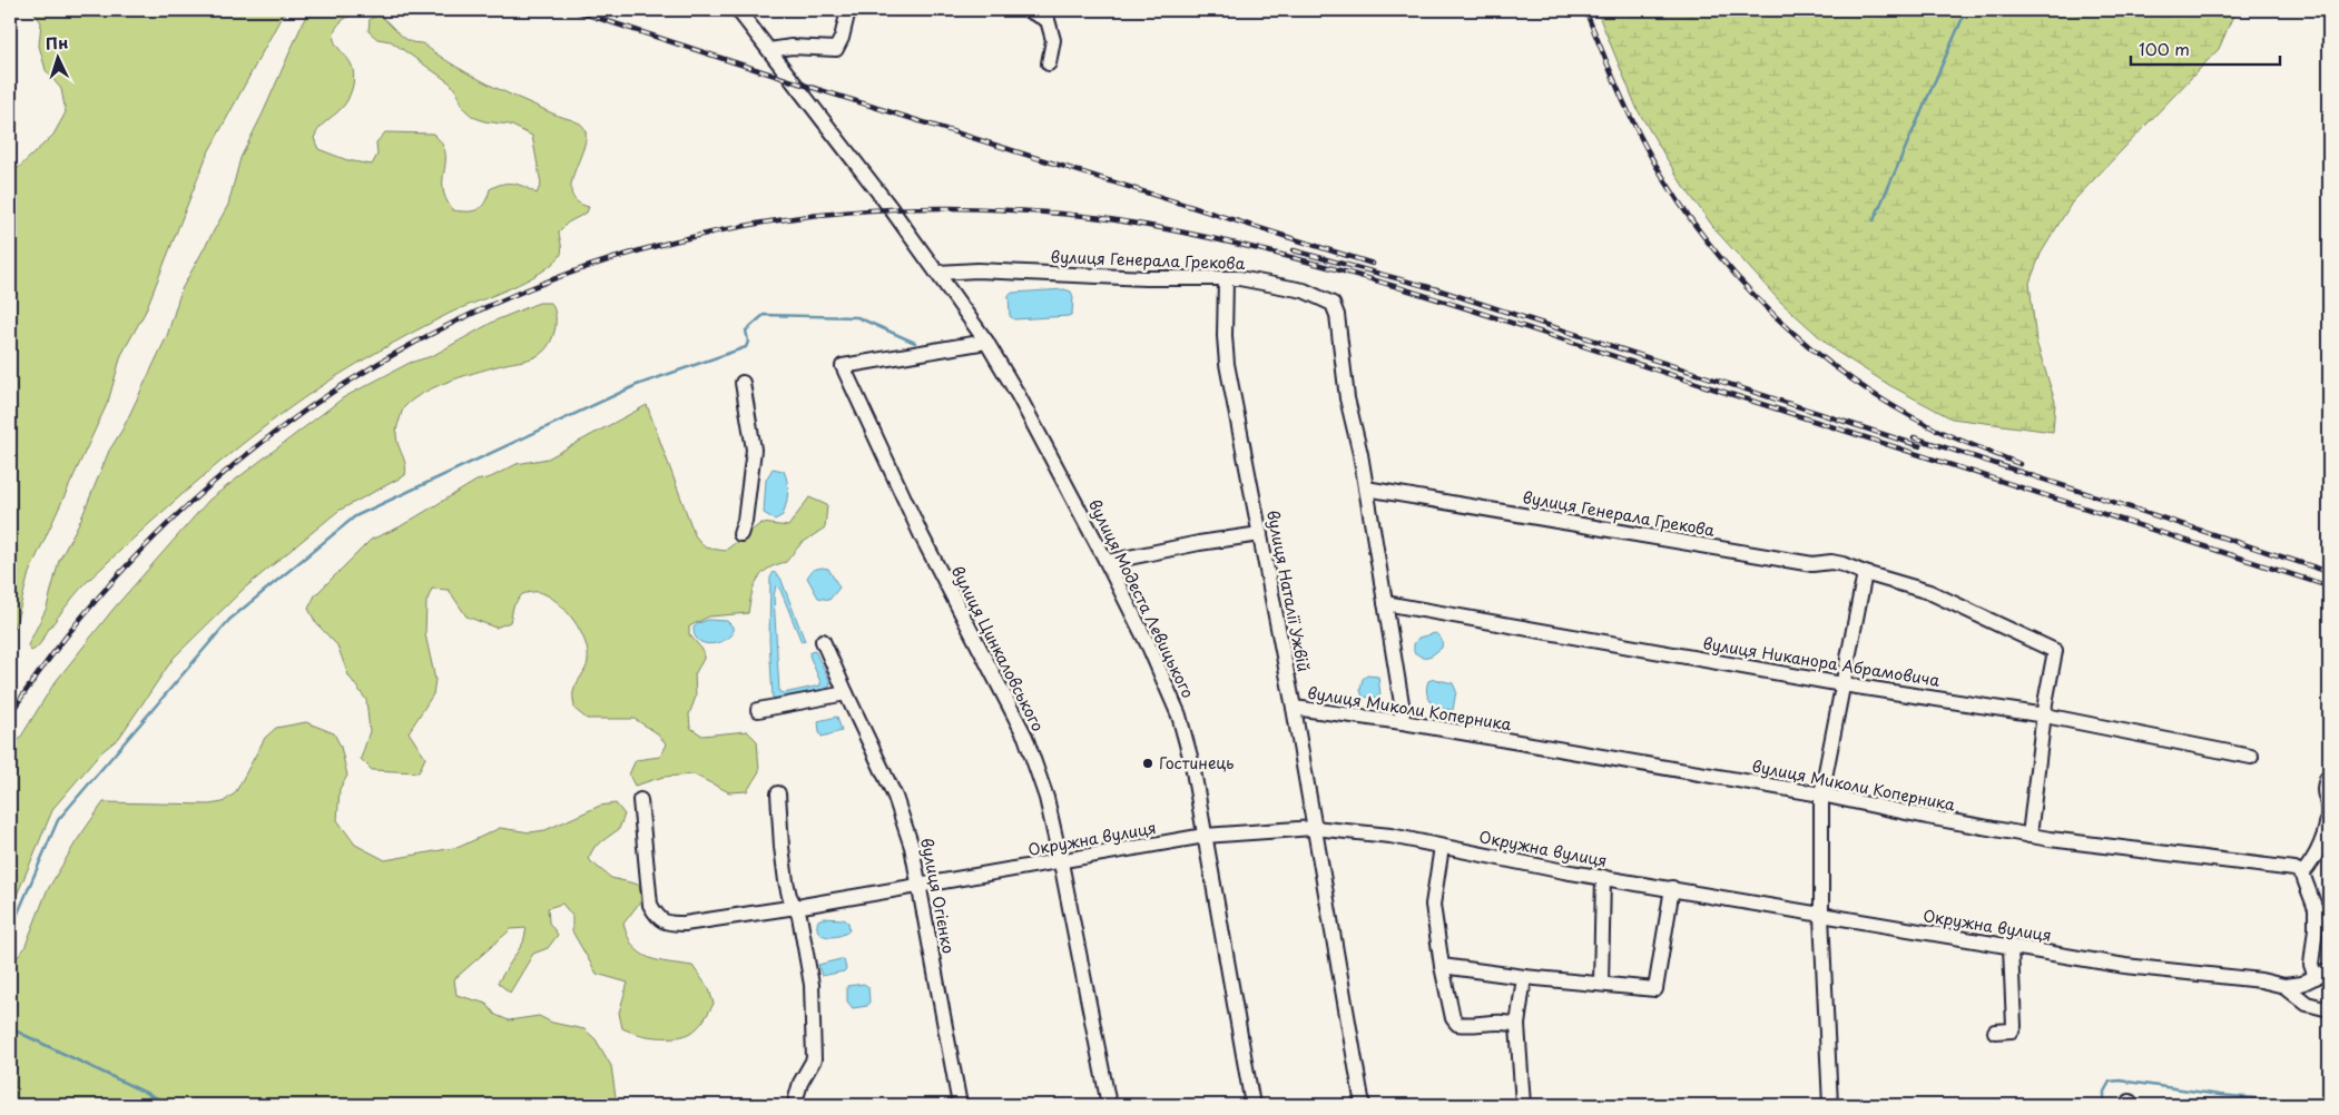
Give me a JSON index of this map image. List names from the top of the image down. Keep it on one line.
{"streets":{"street":["вулиця Генерала Грекова","вулиця Наталії Ужвій","вулиця Модеста Левицького","вулиця Цинкаловського","вулиця Никанора Абрамовича","вулиця Миколи Коперника","Окружна вулиця","вулиця Огієнко"]},"crossings":[["вулиця Генерала Грекова","вулиця Наталії Ужвій"],["вулиця Генерала Грекова","вулиця Модеста Левицького"],["вулиця Генерала Грекова","вулиця Никанора Абрамовича"],["вулиця Генерала Грекова","вулиця Миколи Коперника"],["вулиця Наталії Ужвій","вулиця Миколи Коперника"],["вулиця Наталії Ужвій","Окружна вулиця"],["вулиця Модеста Левицького","вулиця Цинкаловського"],["вулиця Модеста Левицького","Окружна вулиця"],["вулиця Цинкаловського","Окружна вулиця"],["Окружна вулиця","вулиця Огієнко"]],"places":["Гостинець"],"scale_bar":"100 m","north":"top"}
